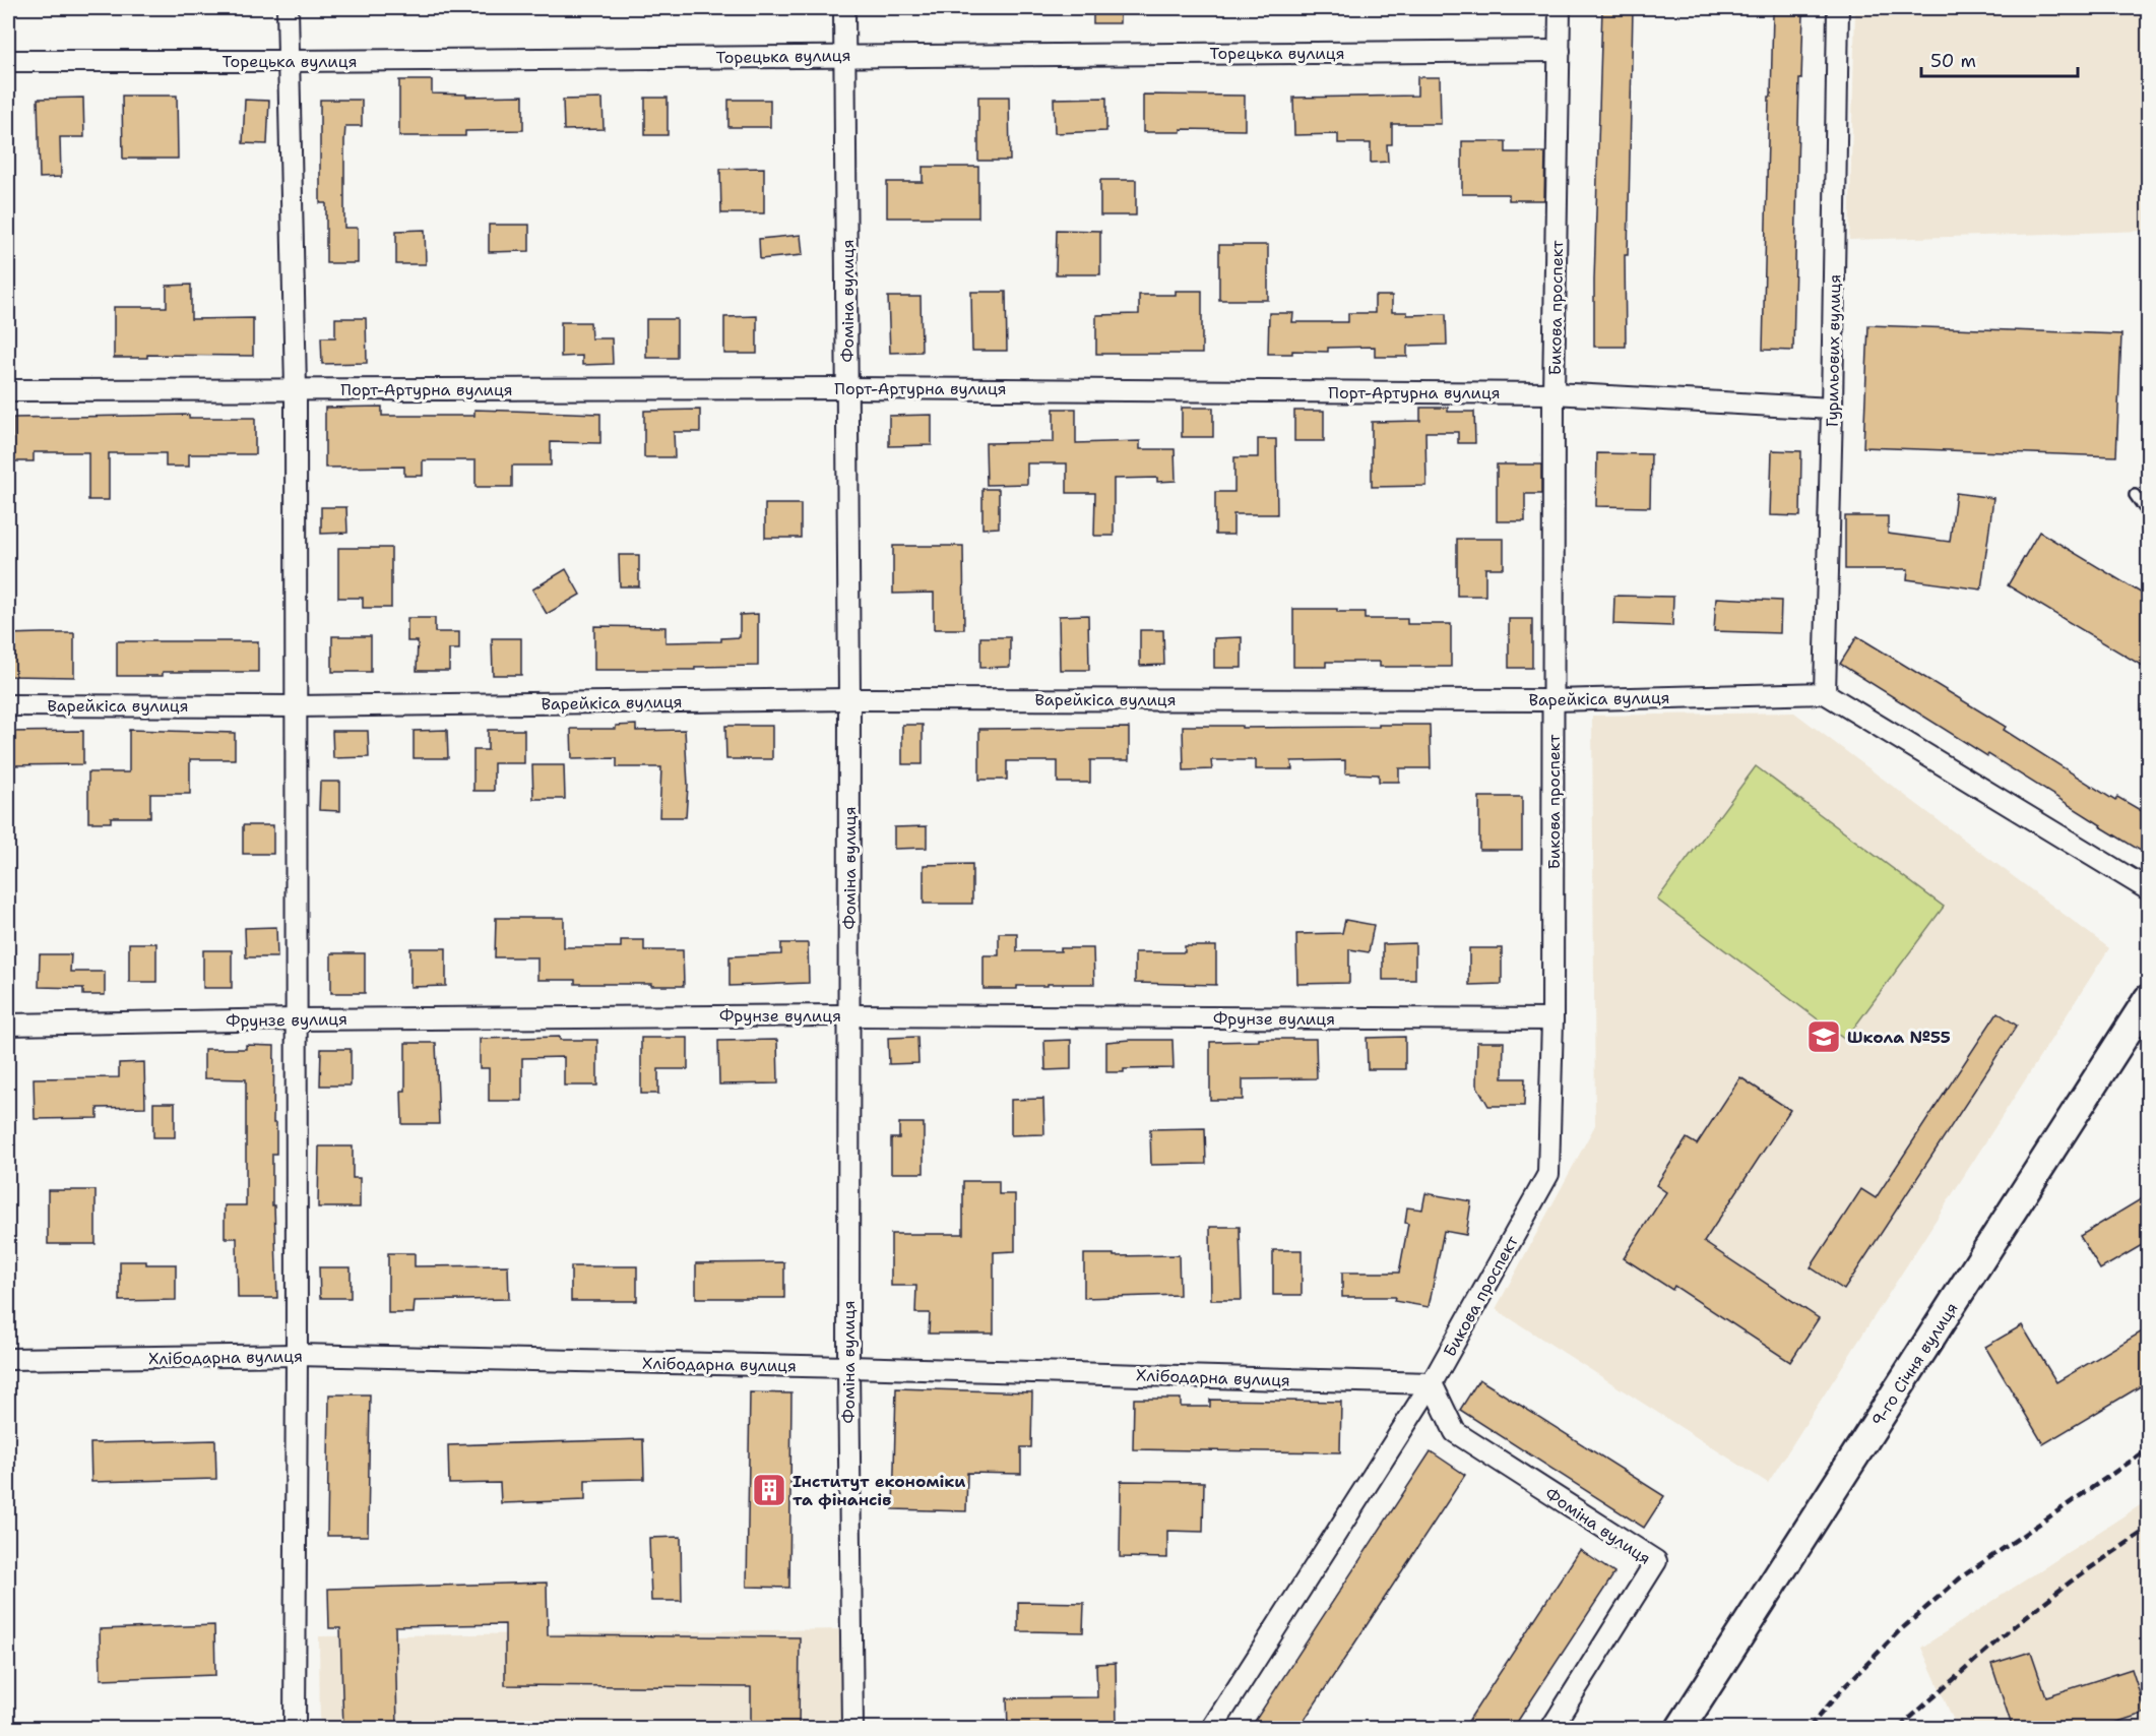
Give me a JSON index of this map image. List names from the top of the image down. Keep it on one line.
{"streets":{"street":["Торецька вулиця","Фоміна вулиця","Бикова проспект","Гурильових вулиця","Порт-Артурна вулиця","Варейкіса вулиця","Фрунзе вулиця","Хлібодарна вулиця","9-го Січня вулиця"]},"crossings":[["Торецька вулиця","Фоміна вулиця"],["Торецька вулиця","Бикова проспект"],["Фоміна вулиця","Бикова проспект"],["Фоміна вулиця","Порт-Артурна вулиця"],["Фоміна вулиця","Варейкіса вулиця"],["Фоміна вулиця","Фрунзе вулиця"],["Фоміна вулиця","Хлібодарна вулиця"],["Бикова проспект","Порт-Артурна вулиця"],["Бикова проспект","Варейкіса вулиця"],["Бикова проспект","Фрунзе вулиця"],["Бикова проспект","Хлібодарна вулиця"],["Гурильових вулиця","Порт-Артурна вулиця"],["Гурильових вулиця","Варейкіса вулиця"]],"places":{"school or university":["Школа №55"],"building":["Інститут економіки та фінансів"]},"scale_bar":"50 m"}
